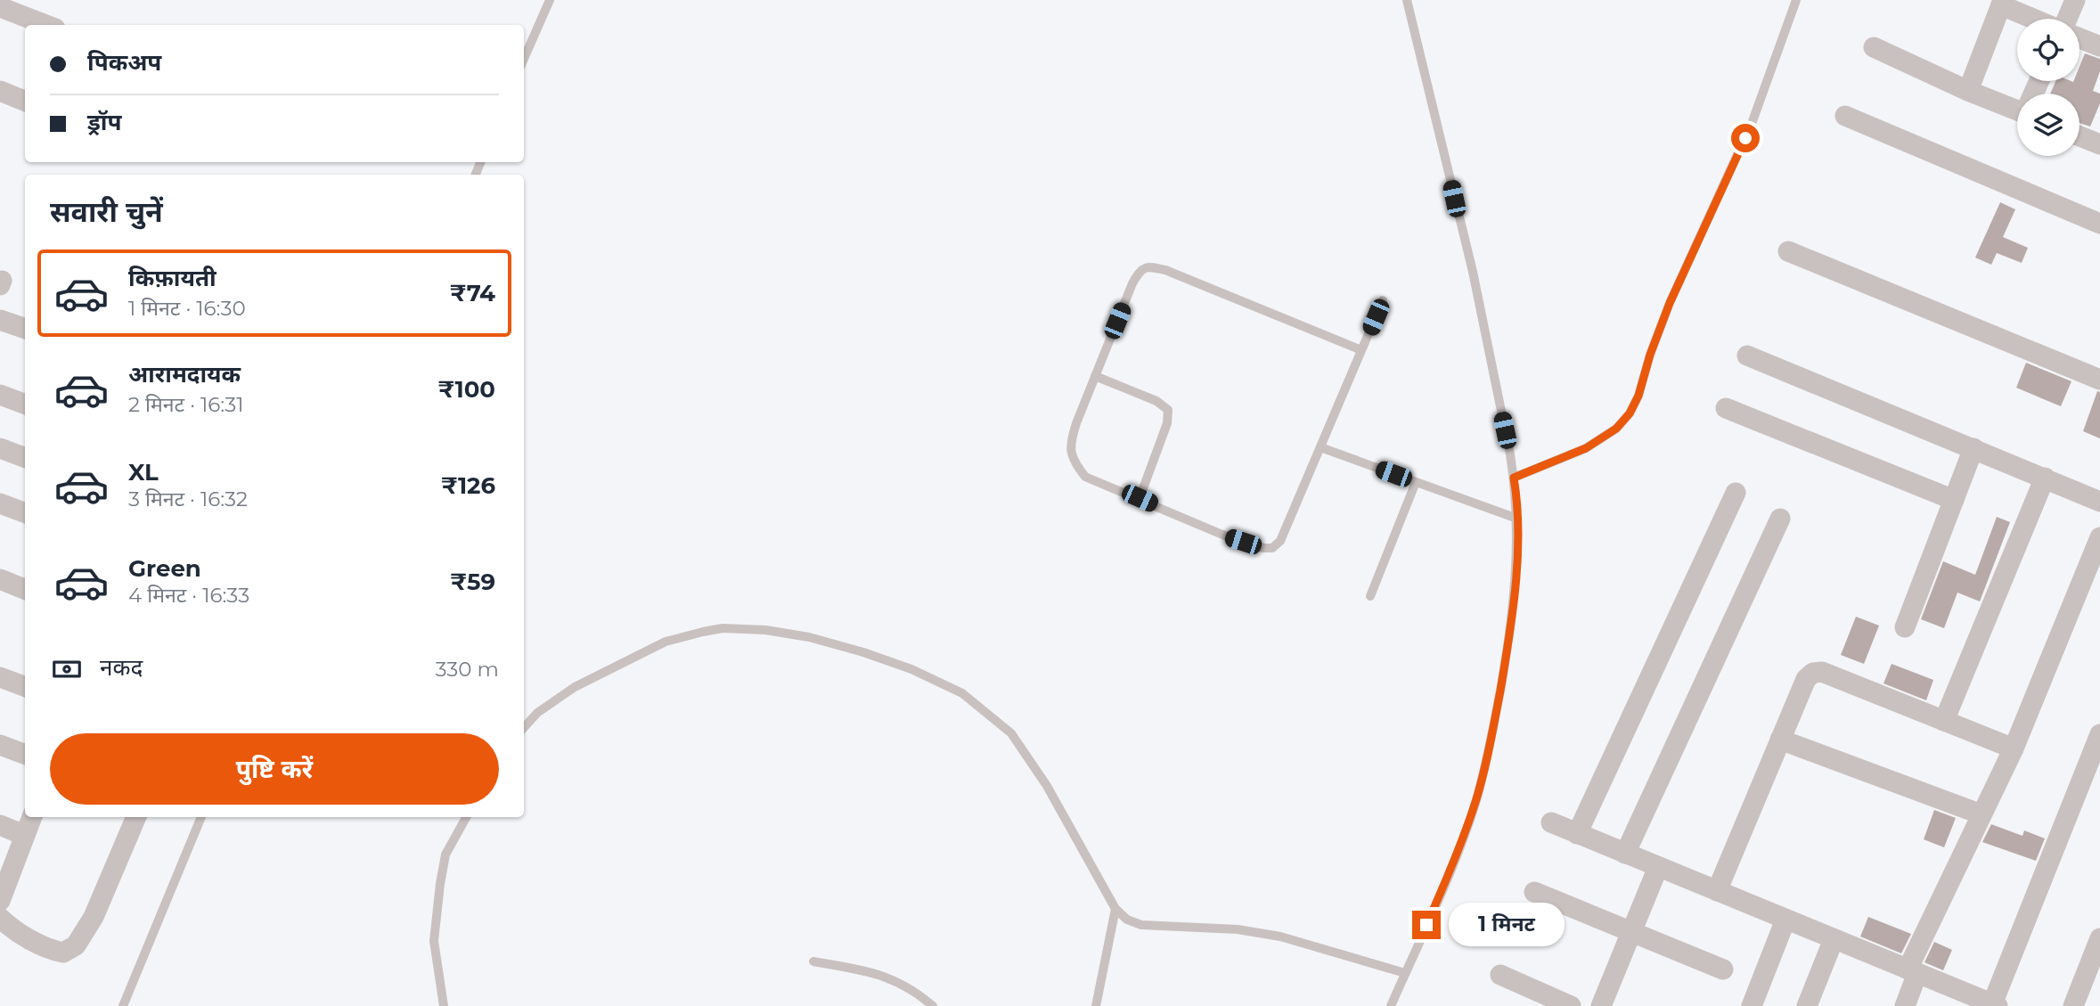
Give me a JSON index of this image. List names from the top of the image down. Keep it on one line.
{"page":{"banner":["पिकअप","ड्रॉप"],"heading":"सवारी चुनें","list":[{"name":"किफ़ायती","note":"1 मिनट · 16:30","value":"₹74"},{"name":"आरामदायक","note":"2 मिनट · 16:31","value":"₹100"},{"name":"XL","note":"3 मिनट · 16:32","value":"₹126"},{"name":"Green","note":"4 मिनट · 16:33","value":"₹59"}],"pay":["नकद","330 m"],"buttons":"पुष्टि करें","bubble":"1 मिनट"}}
